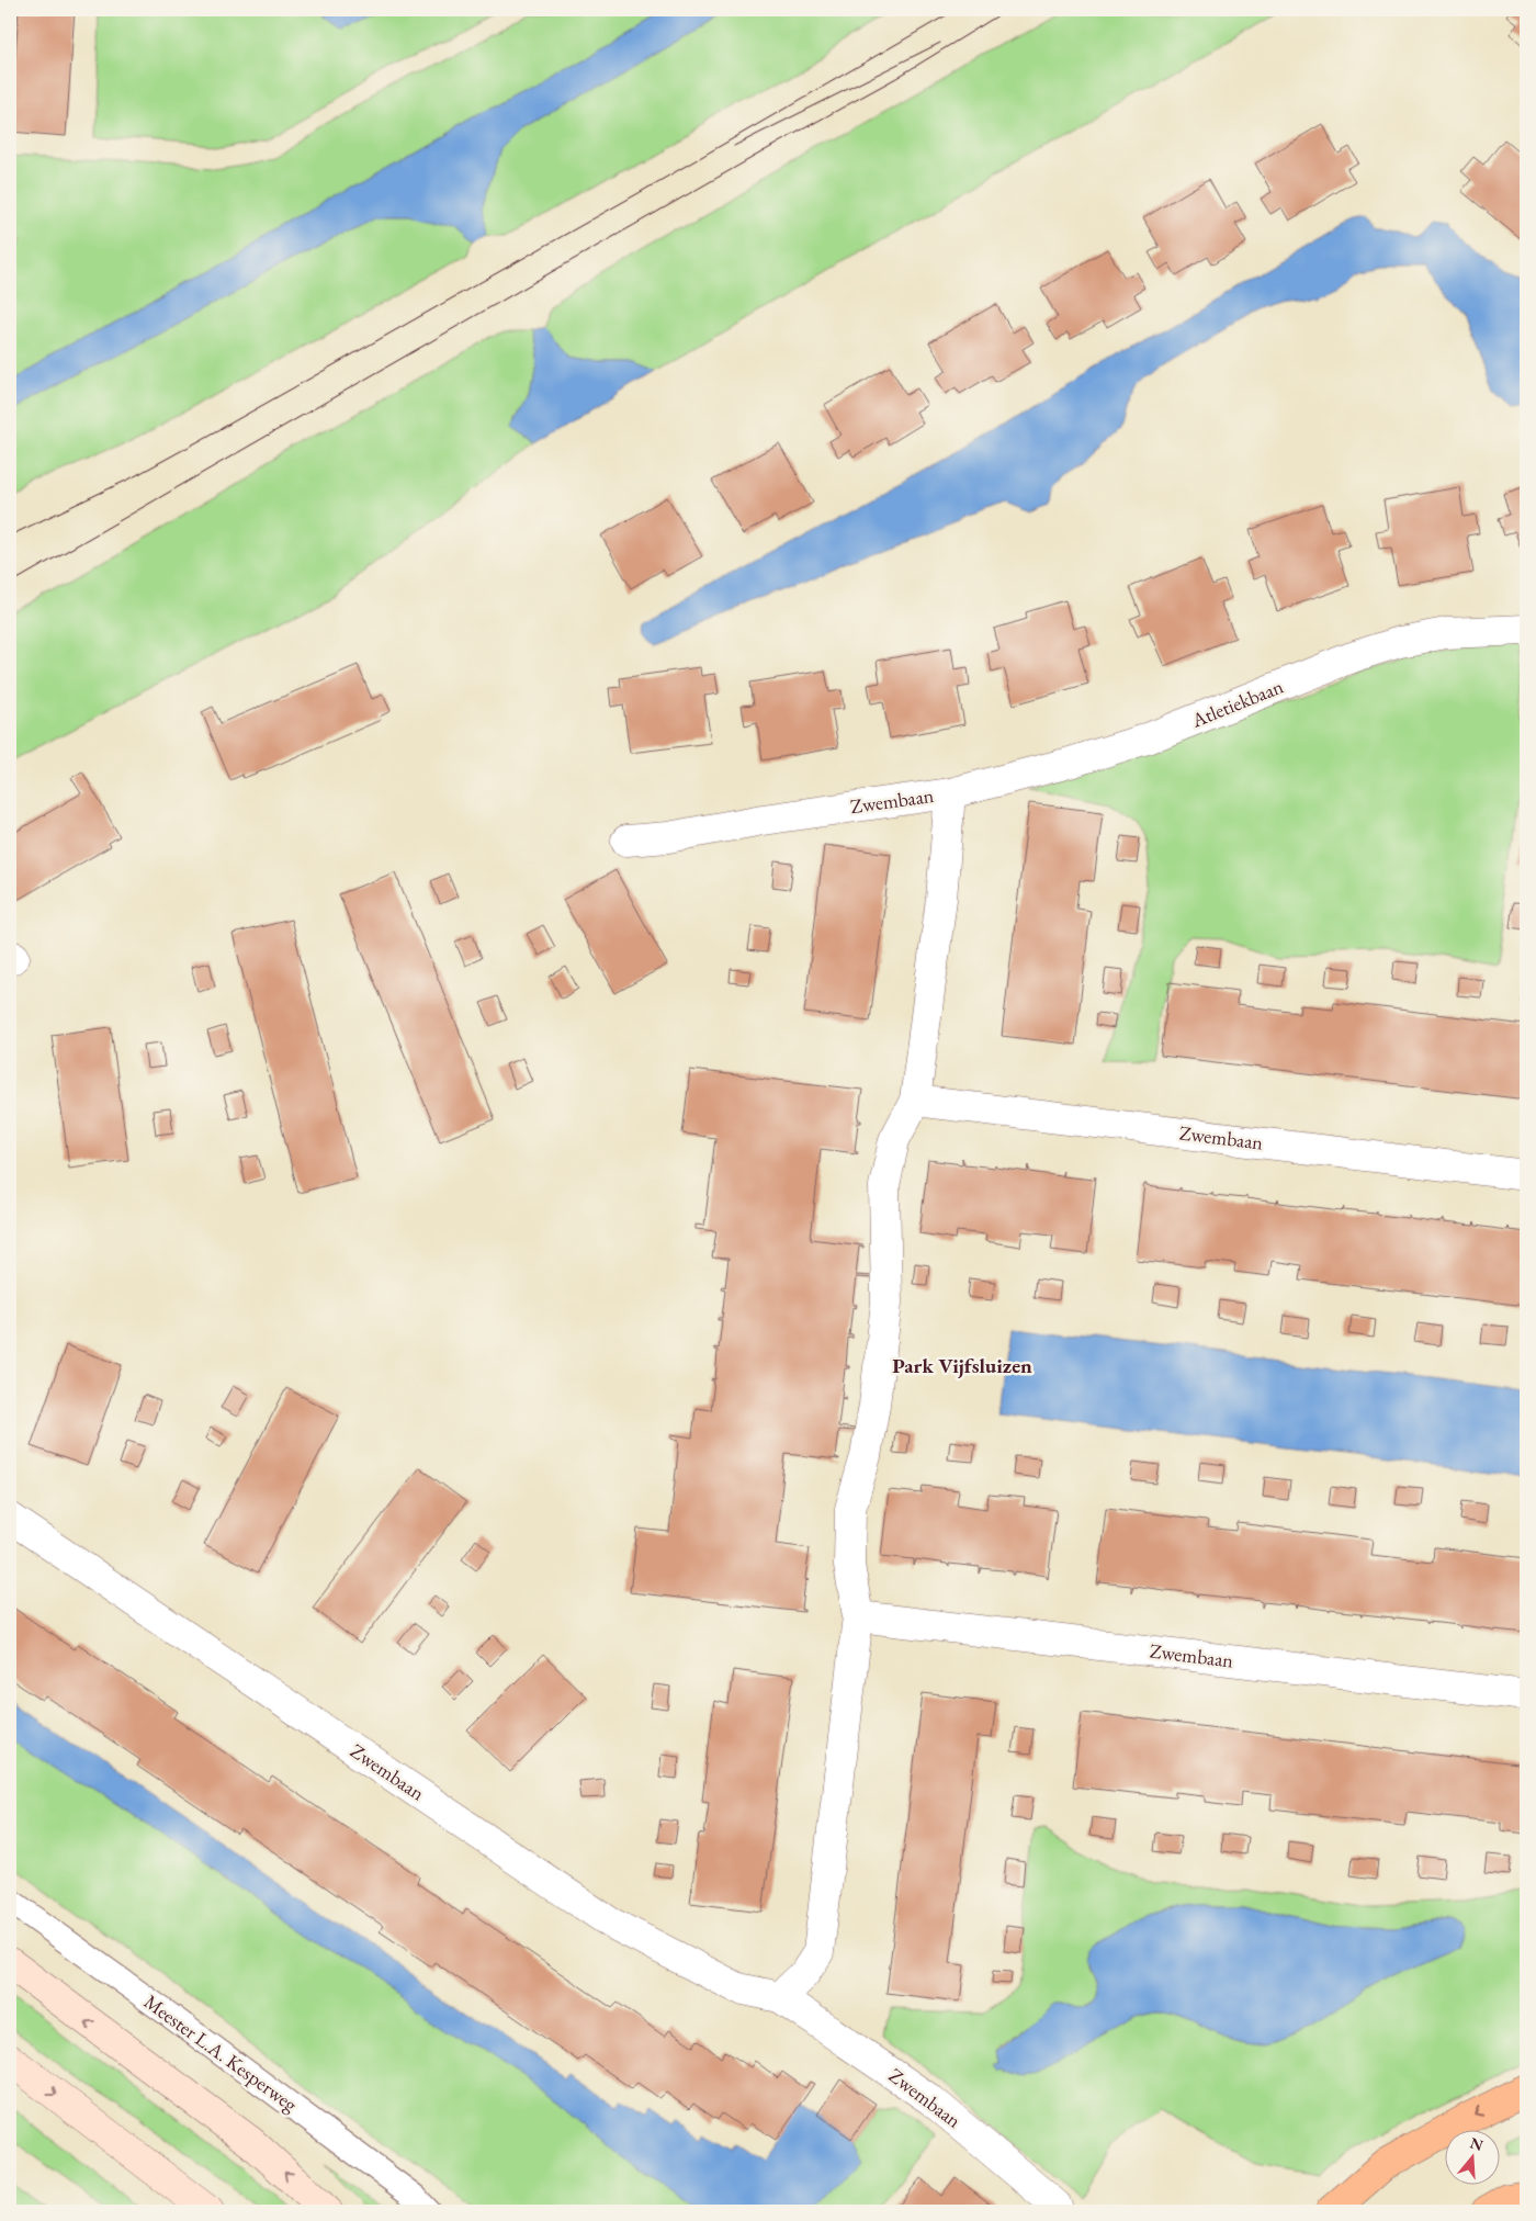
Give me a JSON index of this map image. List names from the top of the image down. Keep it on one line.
{"streets":{"street":["Atletiekbaan","Zwembaan"],"lane":["Meester L.A. Kesperweg"]},"crossings":[["Atletiekbaan","Zwembaan"]],"districts":["Park Vijfsluizen"],"north":"top"}
